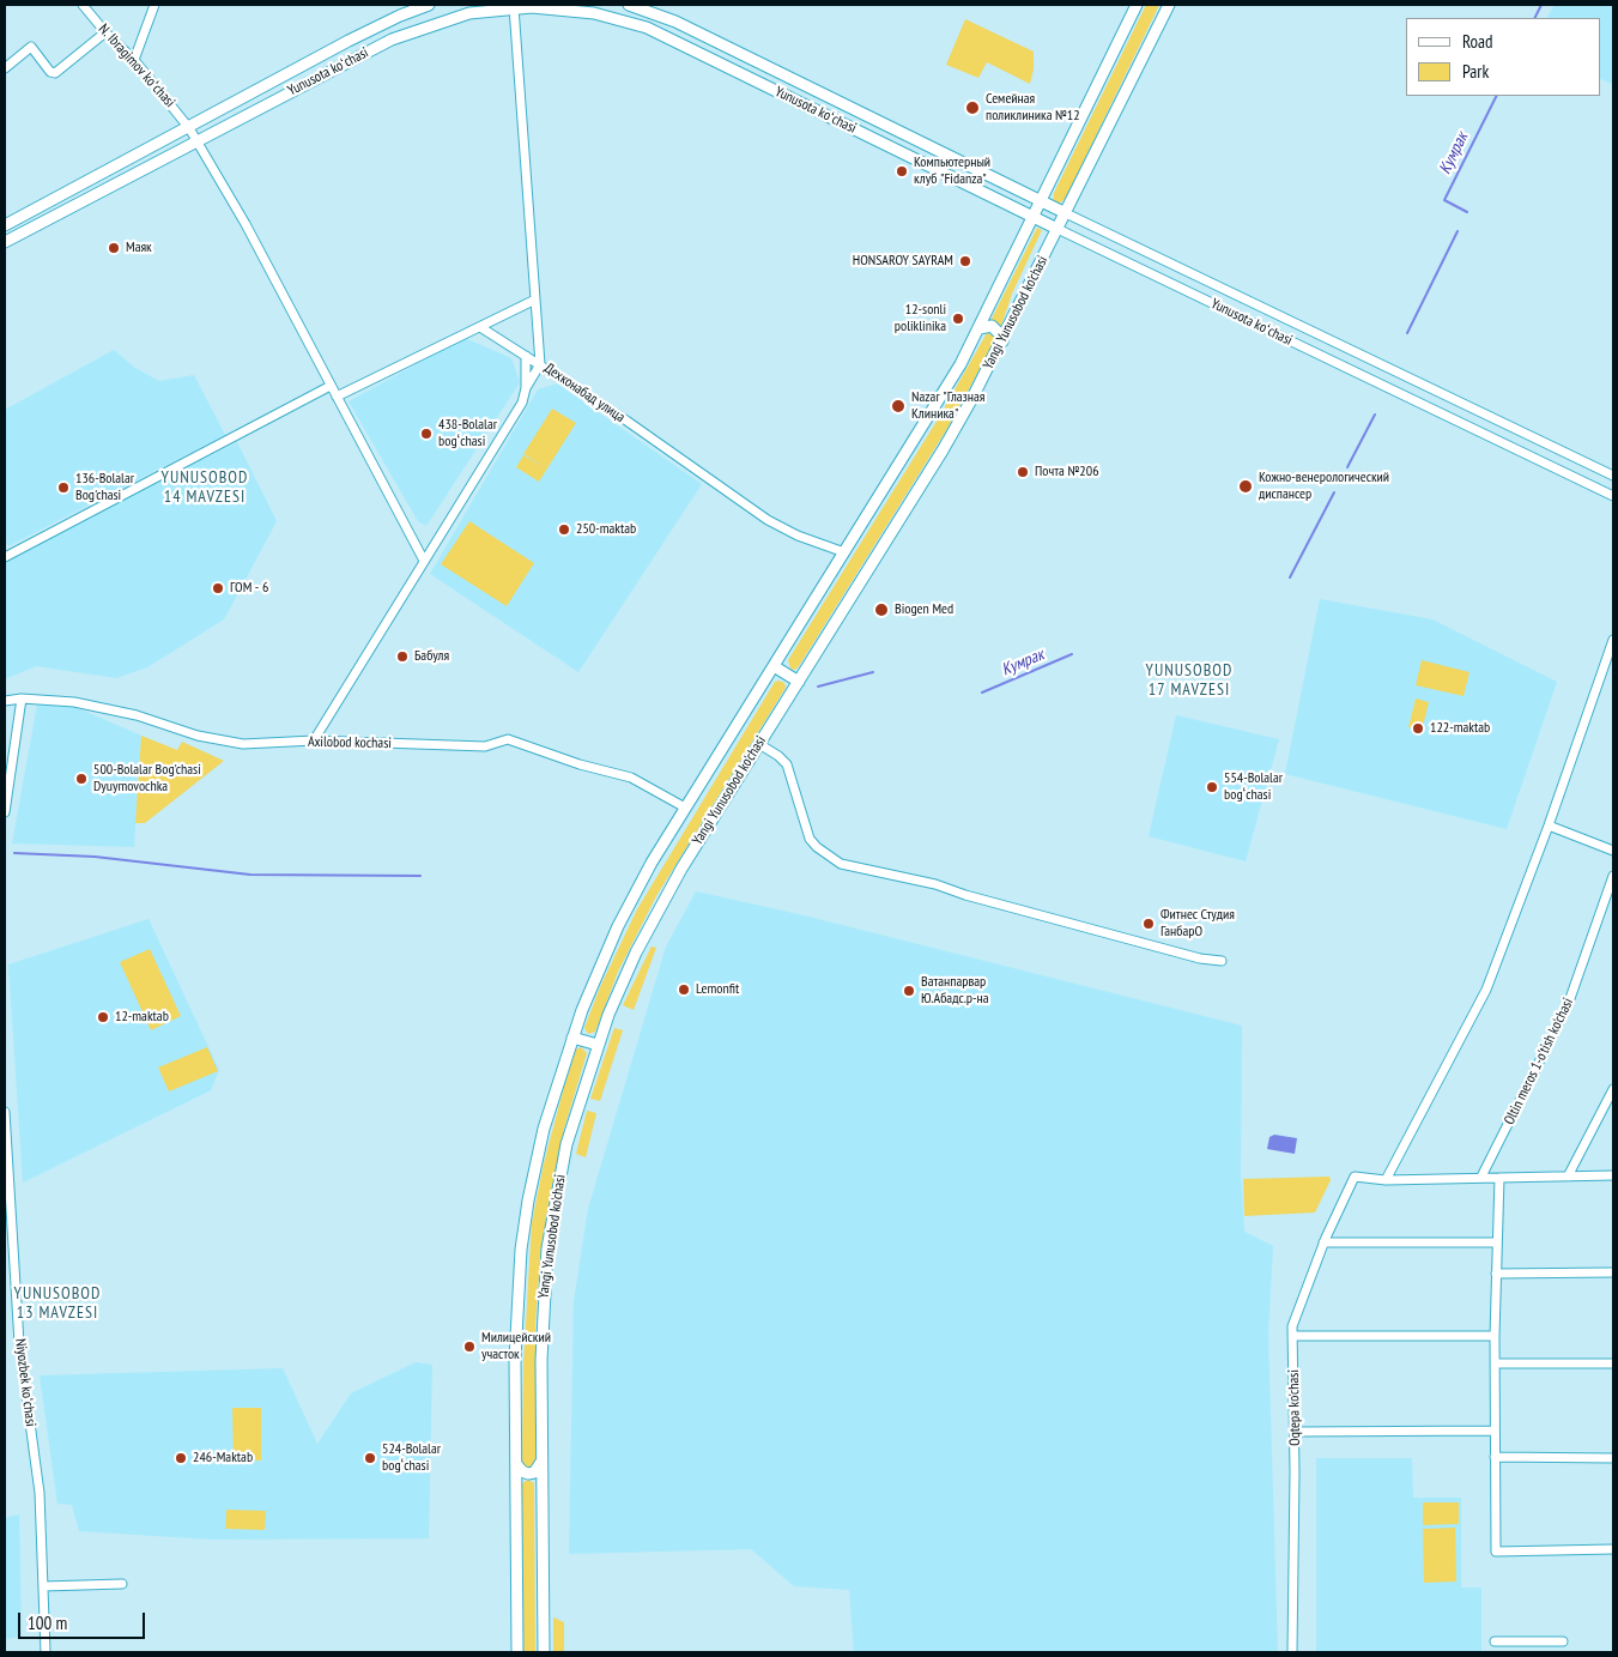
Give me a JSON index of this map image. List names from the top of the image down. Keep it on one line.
{"streets":{"main road":["Yunusota koʻchasi","Yangi Yunusobod ko'chasi"],"street":["N. Ibragimov koʻchasi","Дехконабад улица","Axilobod kochasi","Oltin meros 1-o'tish ko'chasi","Niyozbek koʻchasi","Oqtepa ko'chasi"]},"crossings":[["N. Ibragimov koʻchasi","Yunusota koʻchasi"],["Yunusota koʻchasi","Yangi Yunusobod ko'chasi"],["Yunusota koʻchasi","Дехконабад улица"],["Yangi Yunusobod ko'chasi","Дехконабад улица"],["Yangi Yunusobod ko'chasi","Axilobod kochasi"]],"districts":["YUNUSOBOD 14 MAVZESI","YUNUSOBOD 17 MAVZESI","YUNUSOBOD 13 MAVZESI"],"water":["Кумрак"],"places":["Семейная поликлиника №12","Компьютерный клуб \"Fidanza\"","Маяк","HONSAROY SAYRAM","12-sonli poliklinika","Nazar \"Глазная Клиника\"","438-Bolalar bogʻchasi","Почта №206","Кожно-венерологический диспансер","136-Bolalar Bog'chasi","250-maktab","ГОМ - 6","Biogen Med","Бабуля","122-maktab","500-Bolalar Bog'chasi Dyuymovochka","554-Bolalar bogʻchasi","Фитнес Студия ГанбарО","Lemonfit","Ватанпарвар Ю.Абадс.р-на","12-maktab","Милицейский участок","246-Maktab","524-Bolalar bogʻchasi"],"legend":["Road","Park"],"scale_bar":"100 m"}
